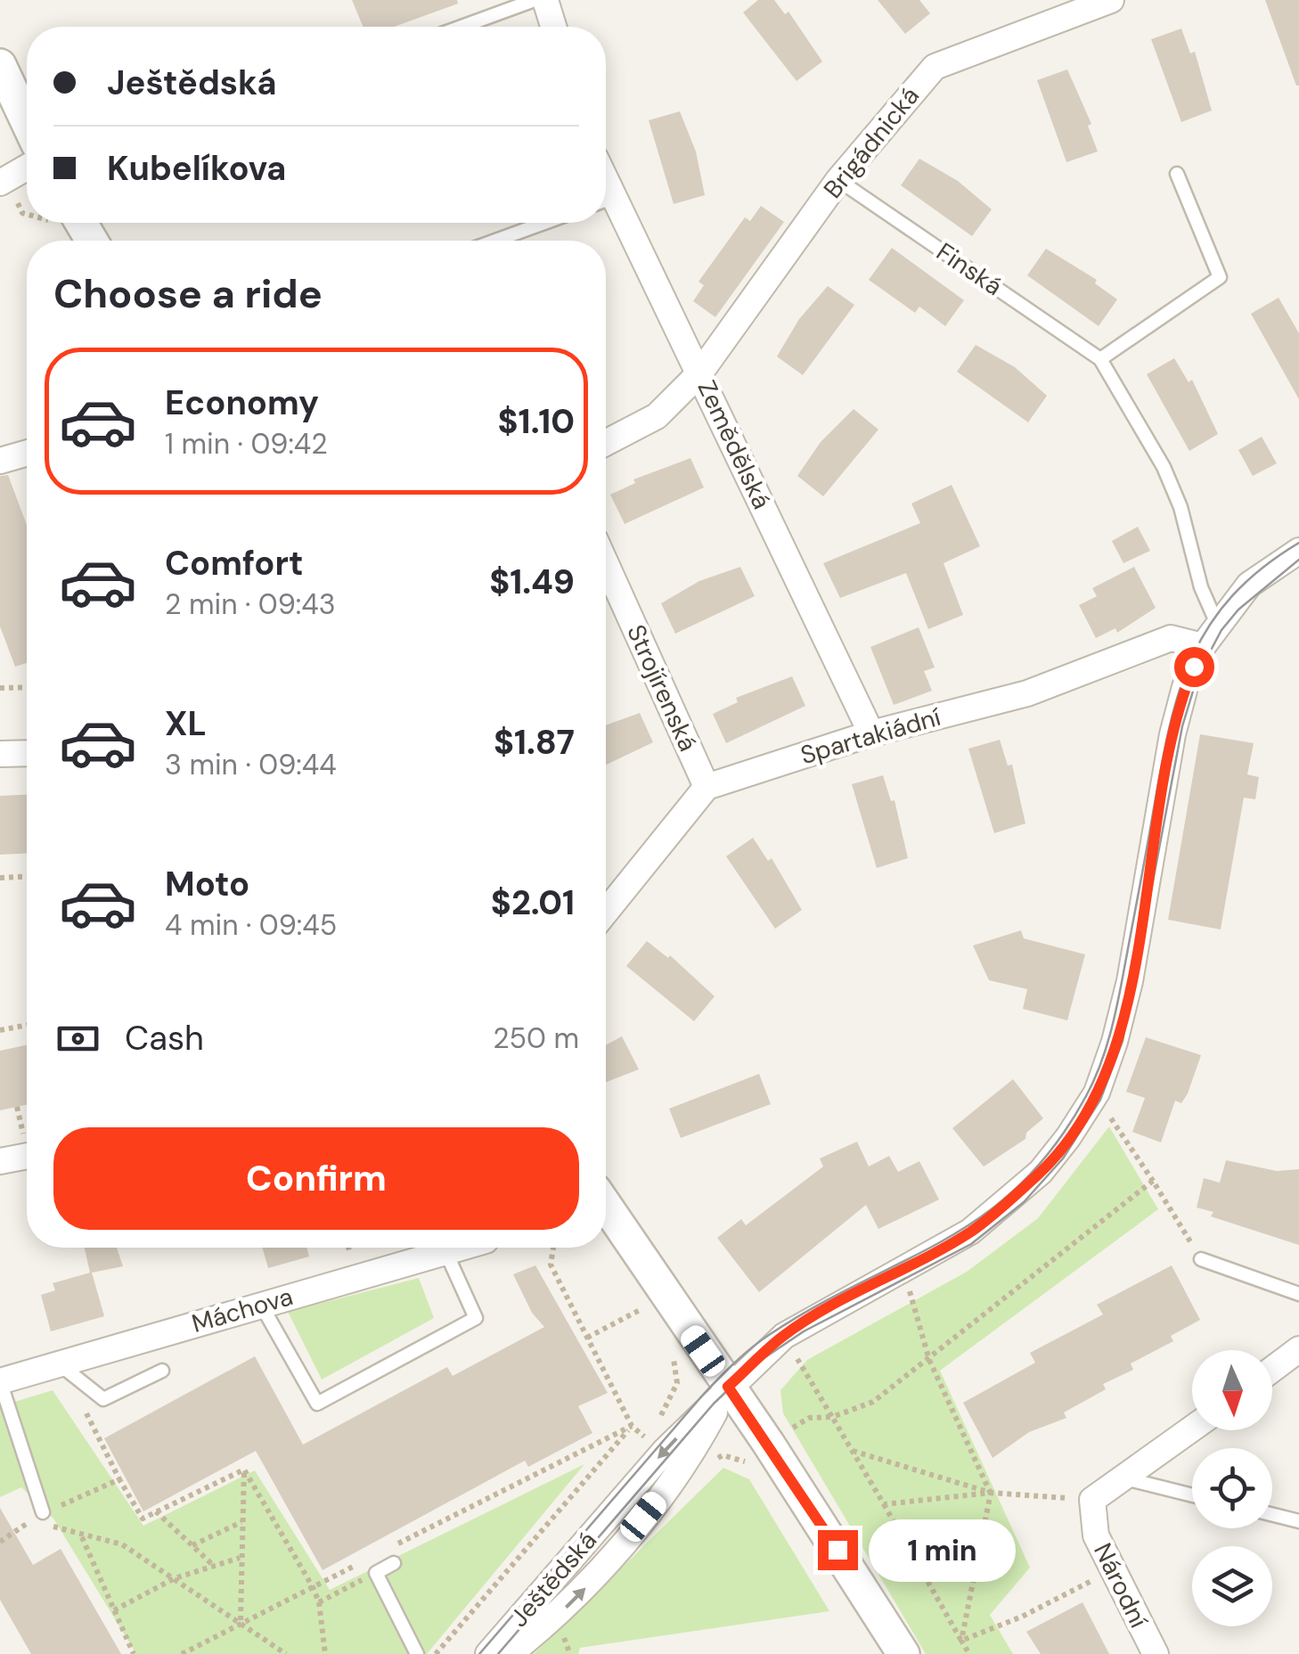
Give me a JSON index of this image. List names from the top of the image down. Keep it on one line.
{"streets":{"street":["Brigádnická","Zemědělská","Strojírenská","Spartakiádní","Máchova","Ještědská","Národní"],"lane":["Finská"]},"crossings":[["Brigádnická","Finská"],["Brigádnická","Zemědělská"],["Finská","Ještědská"],["Zemědělská","Spartakiádní"],["Strojírenská","Spartakiádní"],["Spartakiádní","Ještědská"]],"north":"bottom","page":{"banner":["Ještědská","Kubelíkova"],"heading":"Choose a ride","list":[{"name":"Economy","note":"1 min · 09:42","value":"$1.10"},{"name":"Comfort","note":"2 min · 09:43","value":"$1.49"},{"name":"XL","note":"3 min · 09:44","value":"$1.87"},{"name":"Moto","note":"4 min · 09:45","value":"$2.01"}],"pay":["Cash","250 m"],"buttons":"Confirm","bubble":"1 min"}}
